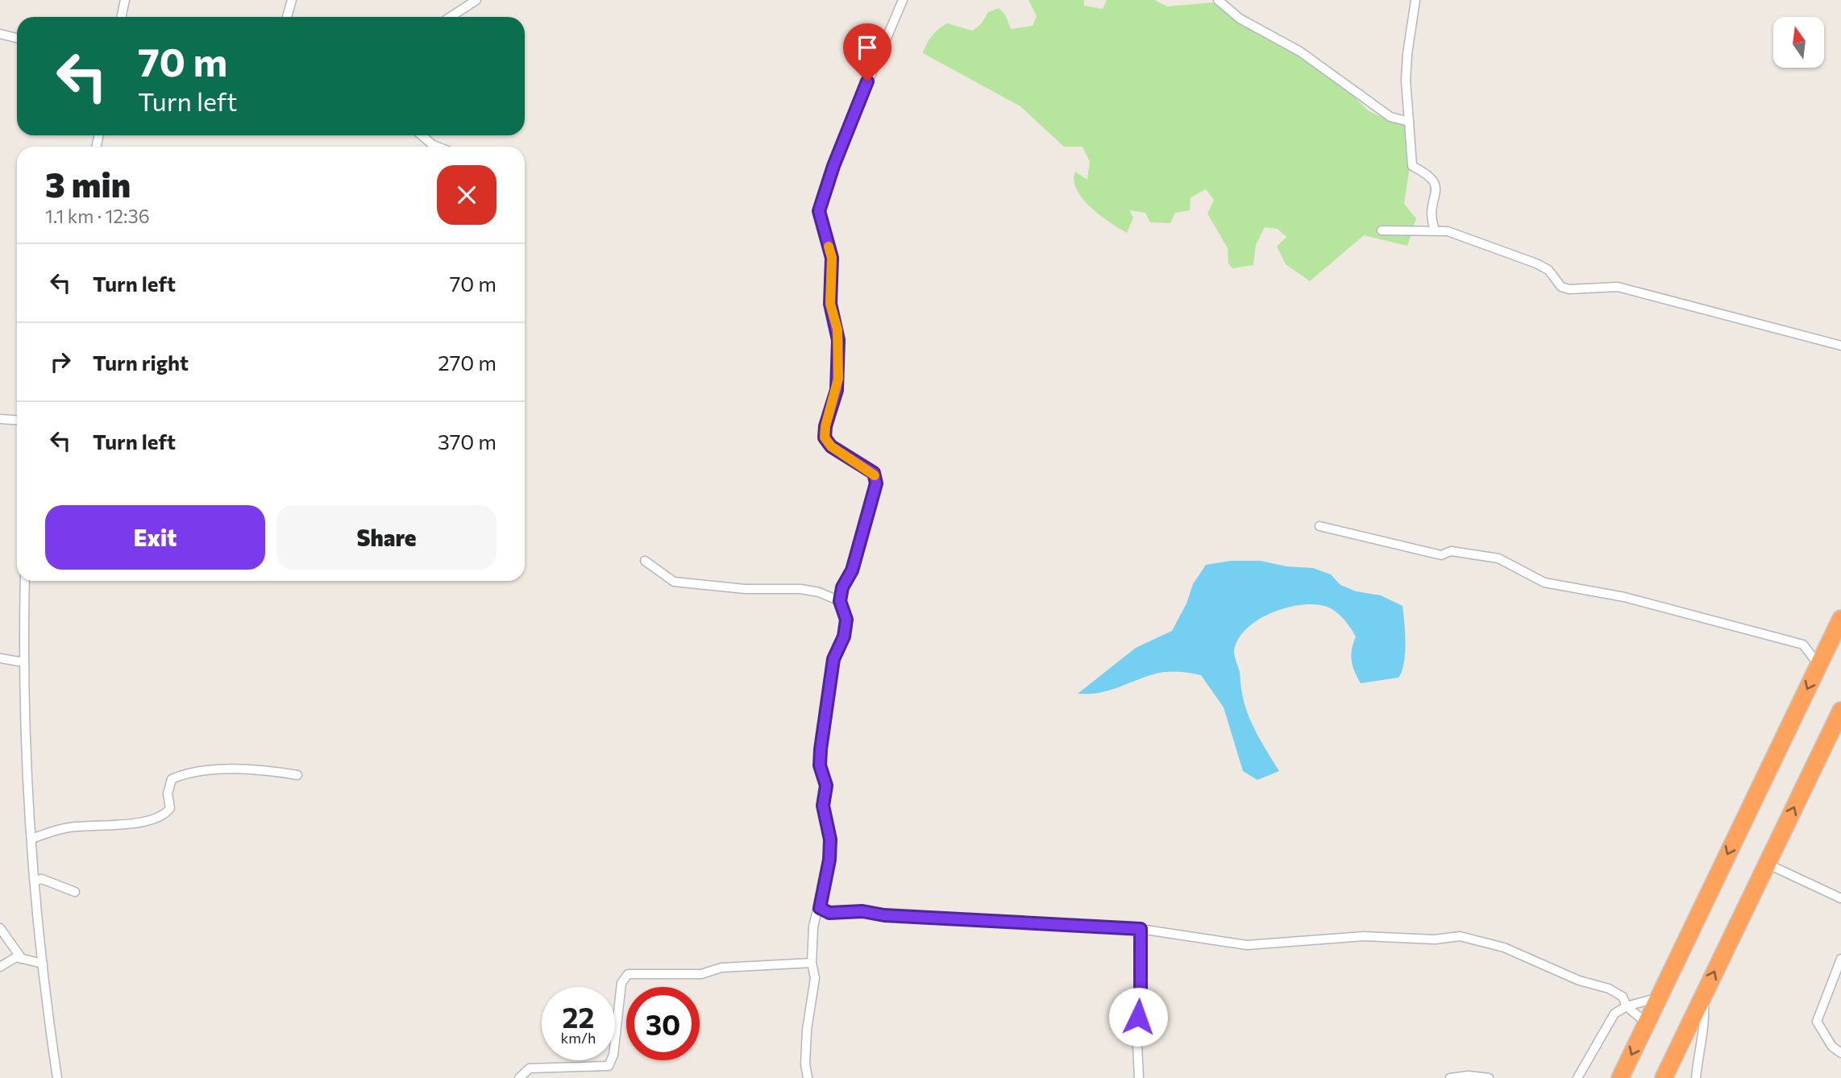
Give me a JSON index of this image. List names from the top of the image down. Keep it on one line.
{"north":"top","page":{"turn":["70 m","Turn left"],"heading":["3 min","1.1 km · 12:36"],"list":[{"name":"Turn left","value":"70 m"},{"name":"Turn right","value":"270 m"},{"name":"Turn left","value":"370 m"}],"buttons":["Exit","Share"],"speed":"22 km/h","limit":"30"}}
